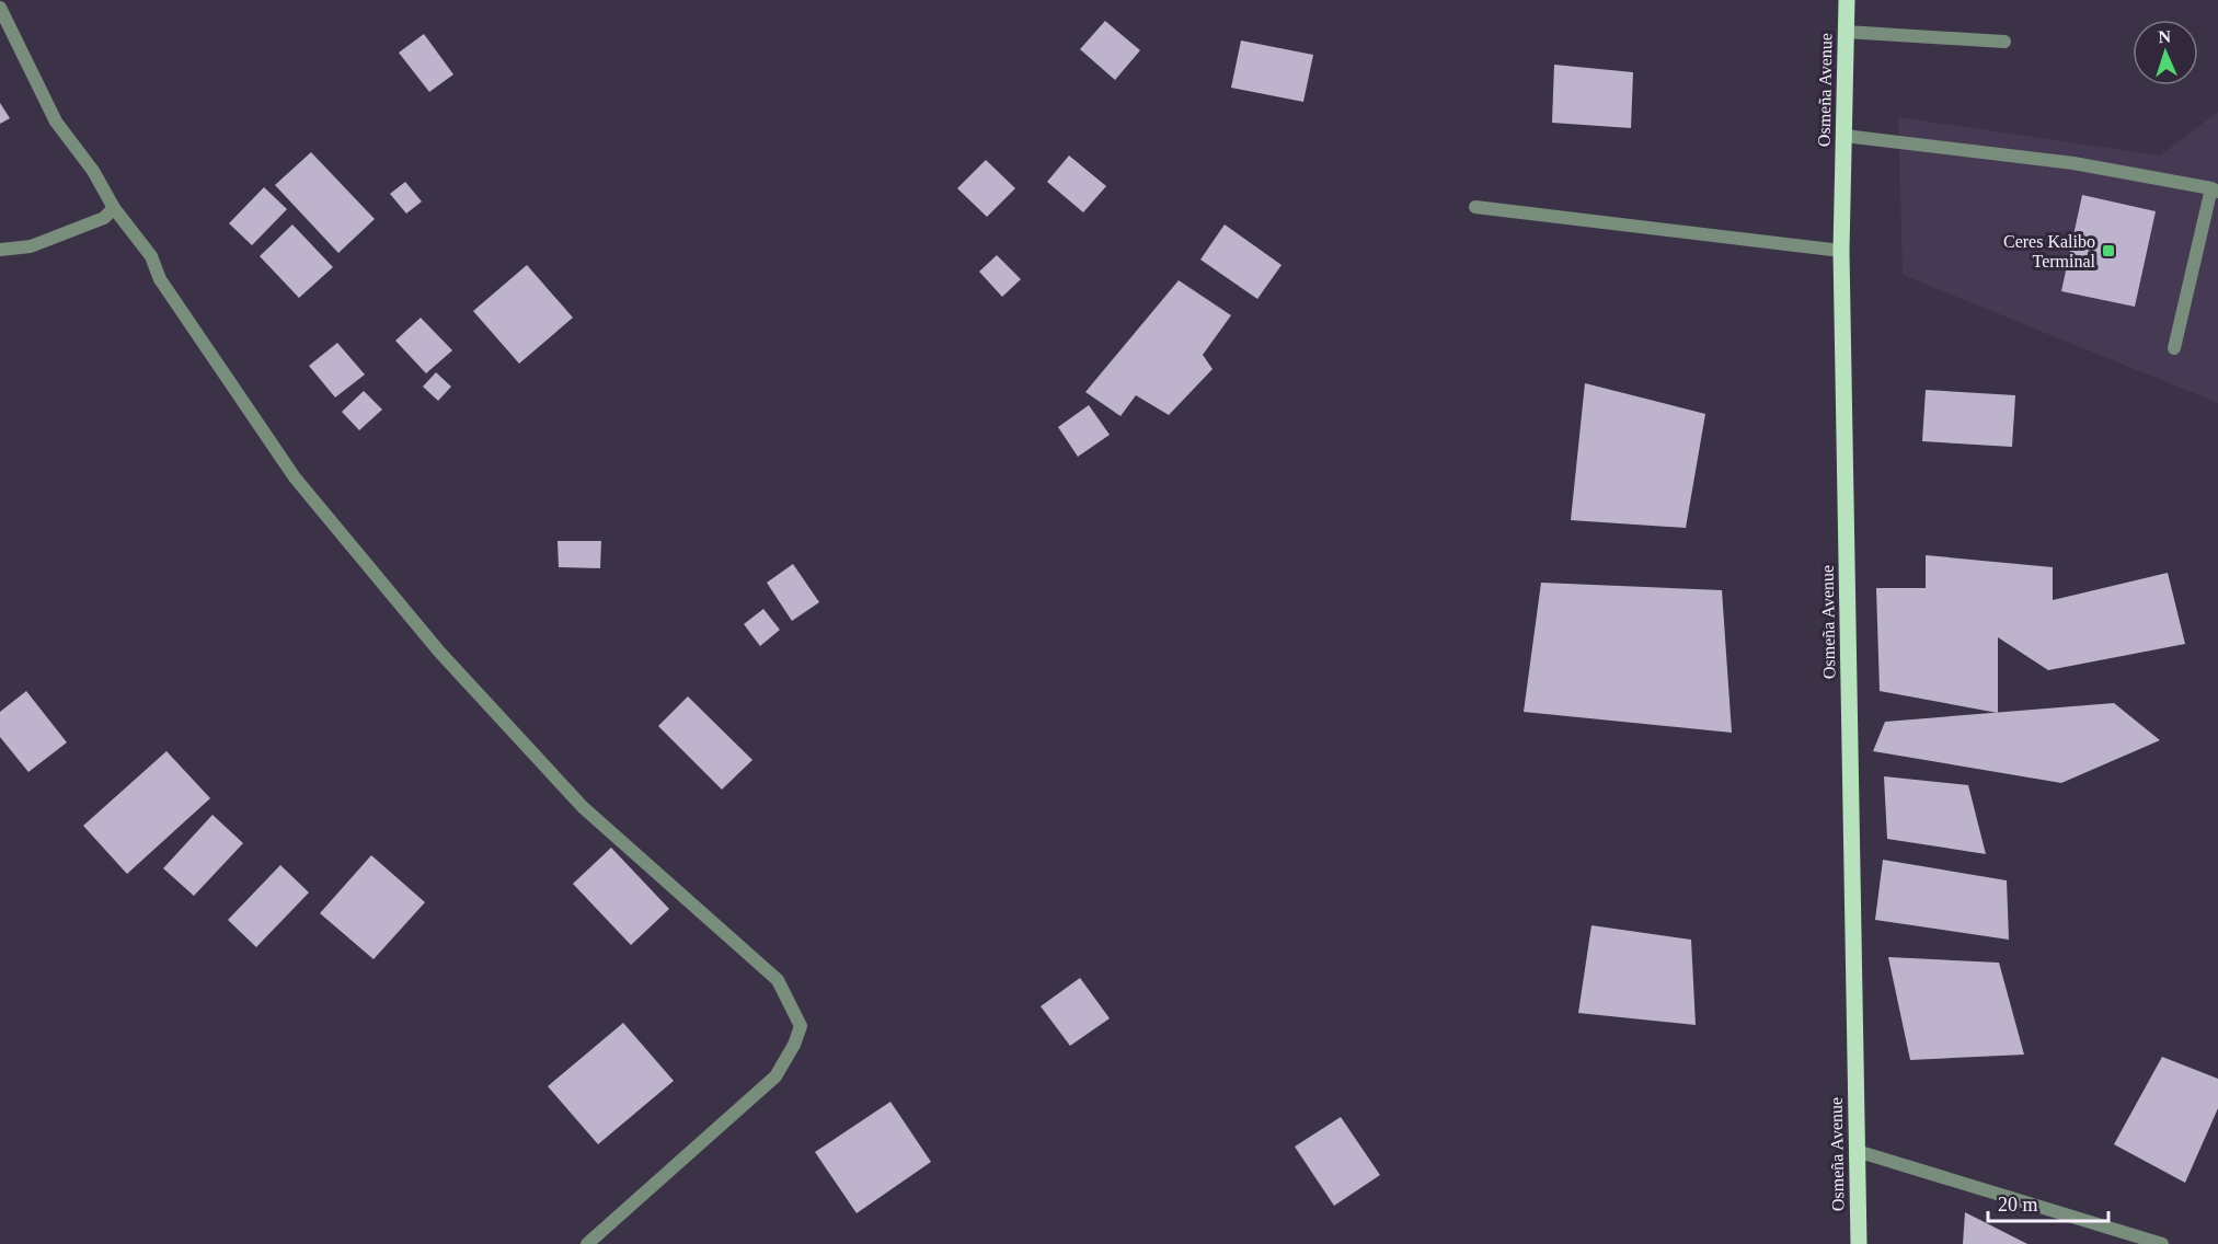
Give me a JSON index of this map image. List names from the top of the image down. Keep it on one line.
{"streets":{"main road":["Osmeña Avenue"]},"places":{"transit":["Ceres Kalibo Terminal"]},"scale_bar":"20 m","north":"top"}
